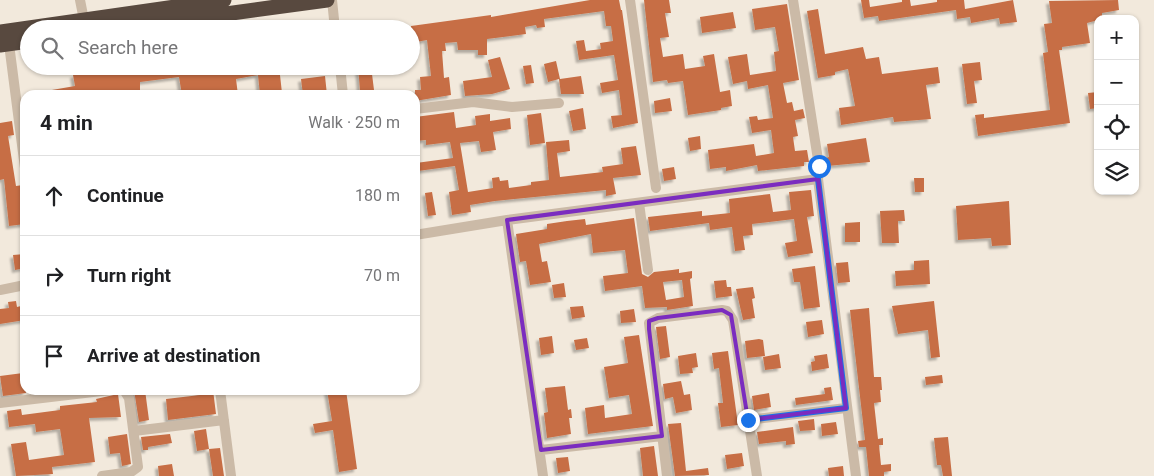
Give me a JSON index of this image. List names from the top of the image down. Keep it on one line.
{"page":{"map_buttons":["+","−"],"search":"Search here","heading":["4 min","Walk · 250 m"],"list":[["Continue","180 m"],["Turn right","70 m"],"Arrive at destination"]}}
